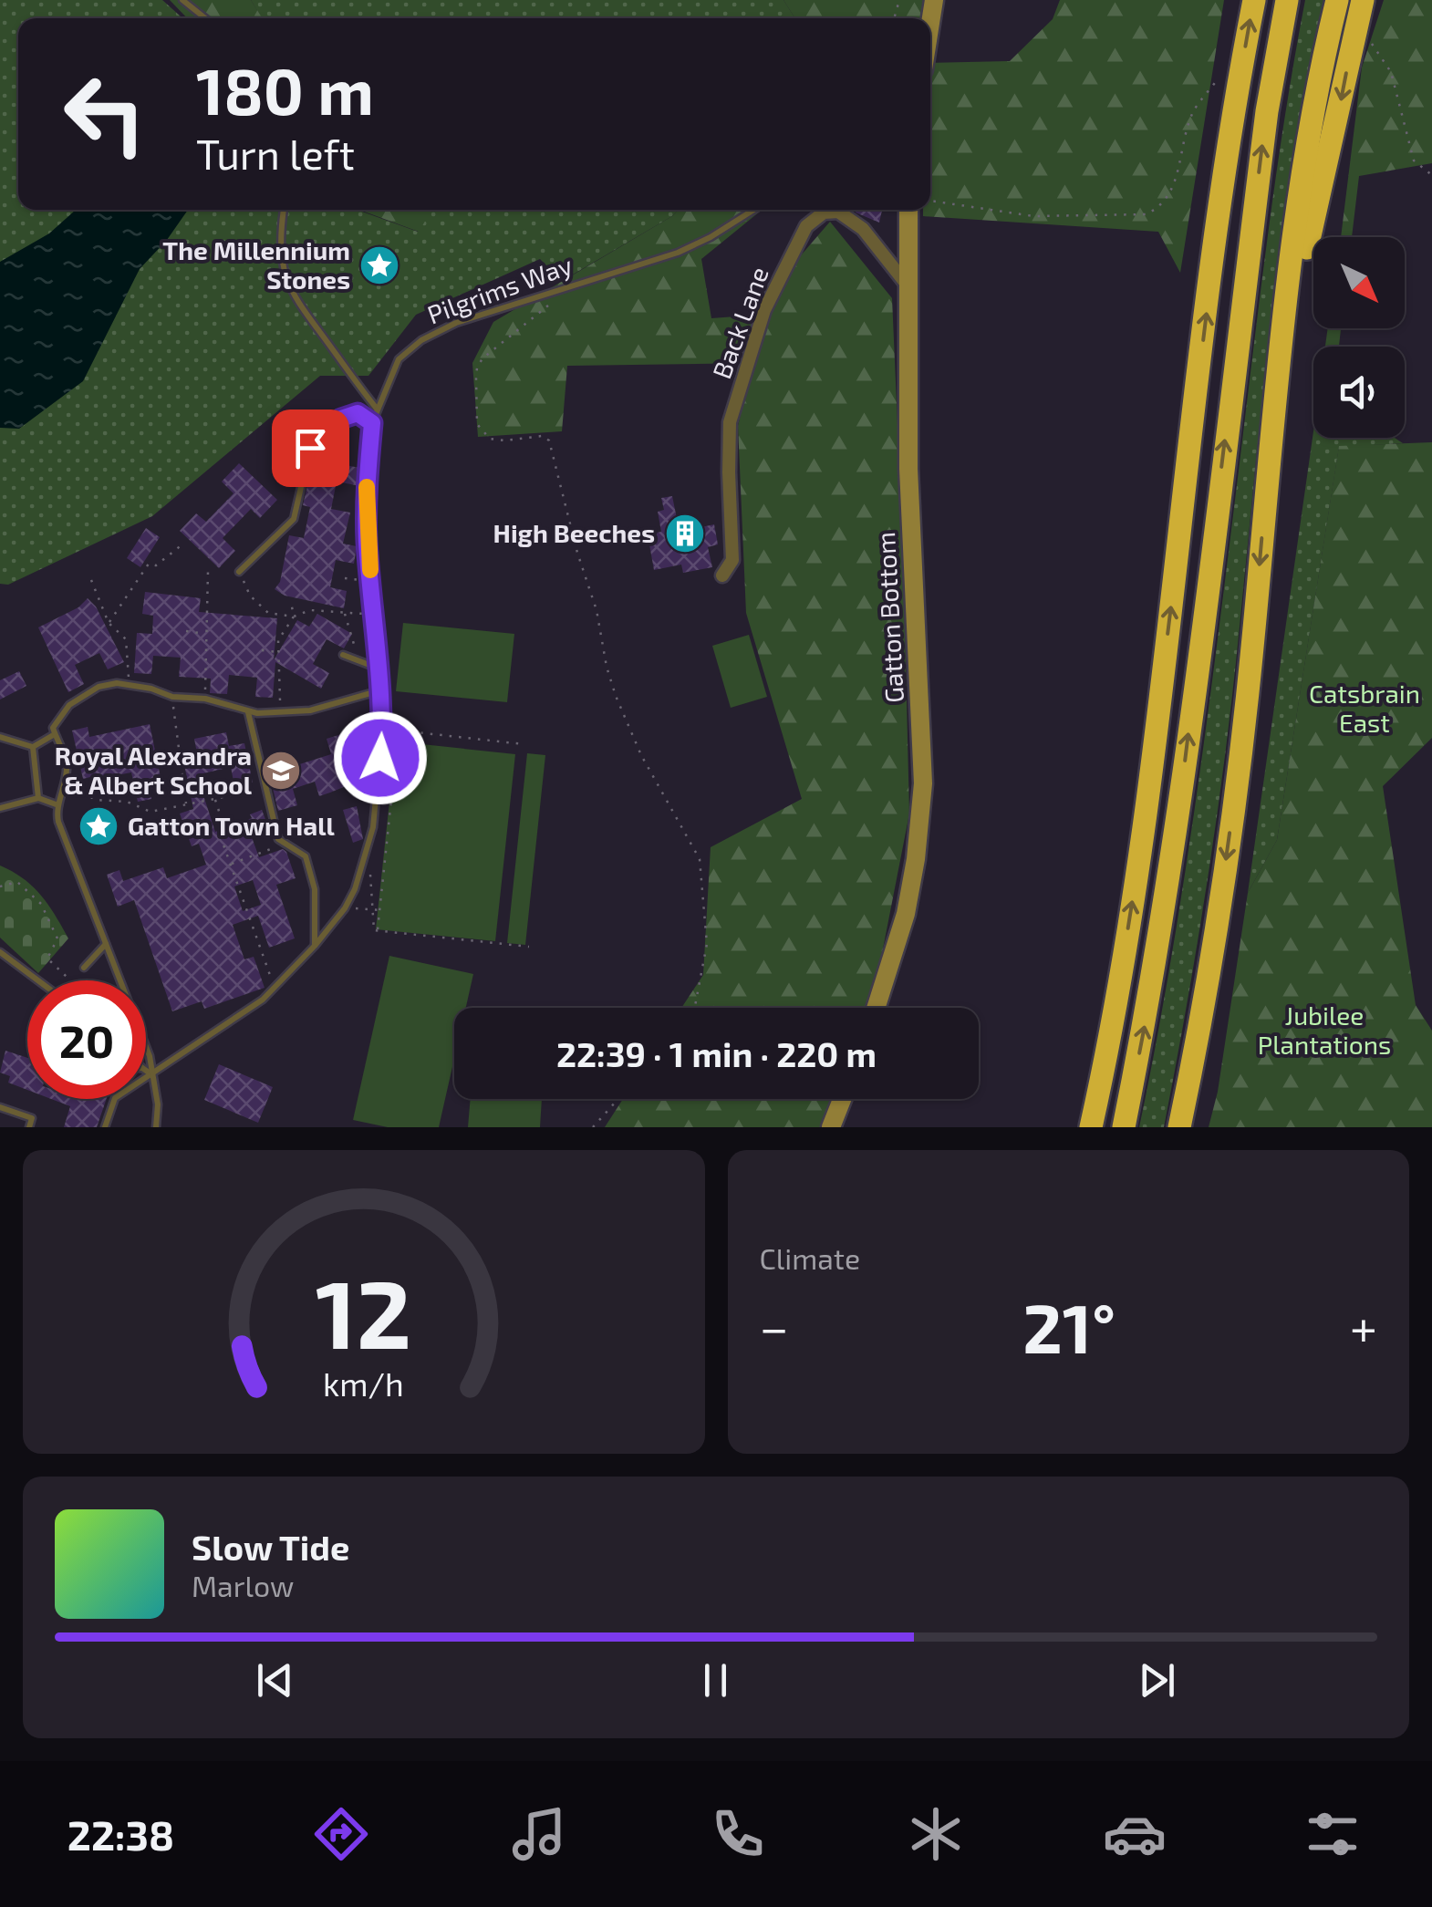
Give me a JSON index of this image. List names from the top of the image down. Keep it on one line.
{"streets":{"street":["Back Lane","Gatton Bottom"],"lane":["Pilgrims Way"]},"crossings":[["Back Lane","Gatton Bottom"]],"parks":["Catsbrain East","Jubilee Plantations"],"places":{"place":["The Millennium Stones","Gatton Town Hall"],"building":["High Beeches"],"school or university":["Royal Alexandra & Albert School"]},"north":"bottom right","page":{"turn":["180 m","Turn left"],"limit":"20","trip":"22:39 · 1 min · 220 m","tile":"Climate","heat":["−","21°","+"],"song":["Slow Tide","Marlow"],"tabs":"22:38","gauge":["12","km/h"]}}
